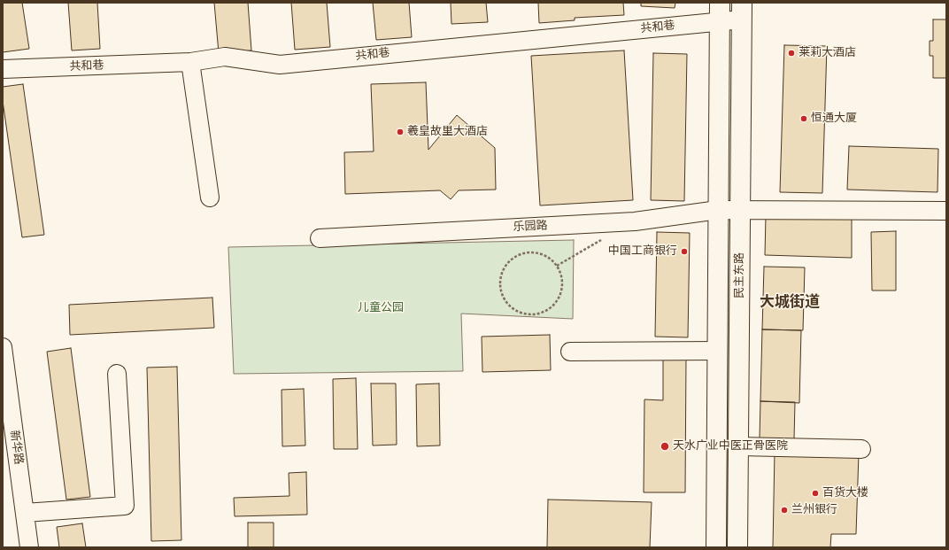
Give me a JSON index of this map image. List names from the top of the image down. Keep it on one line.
{"streets":{"main road":["民主东路"],"street":["共和巷","乐园路","新华路"]},"crossings":[["共和巷","民主东路"],["乐园路","民主东路"]],"districts":["大城街道"],"parks":["儿童公园"],"places":["莱莉大酒店","恒通大厦","羲皇故里大酒店","中国工商银行","天水广业中医正骨医院","百货大楼","兰州银行"]}
